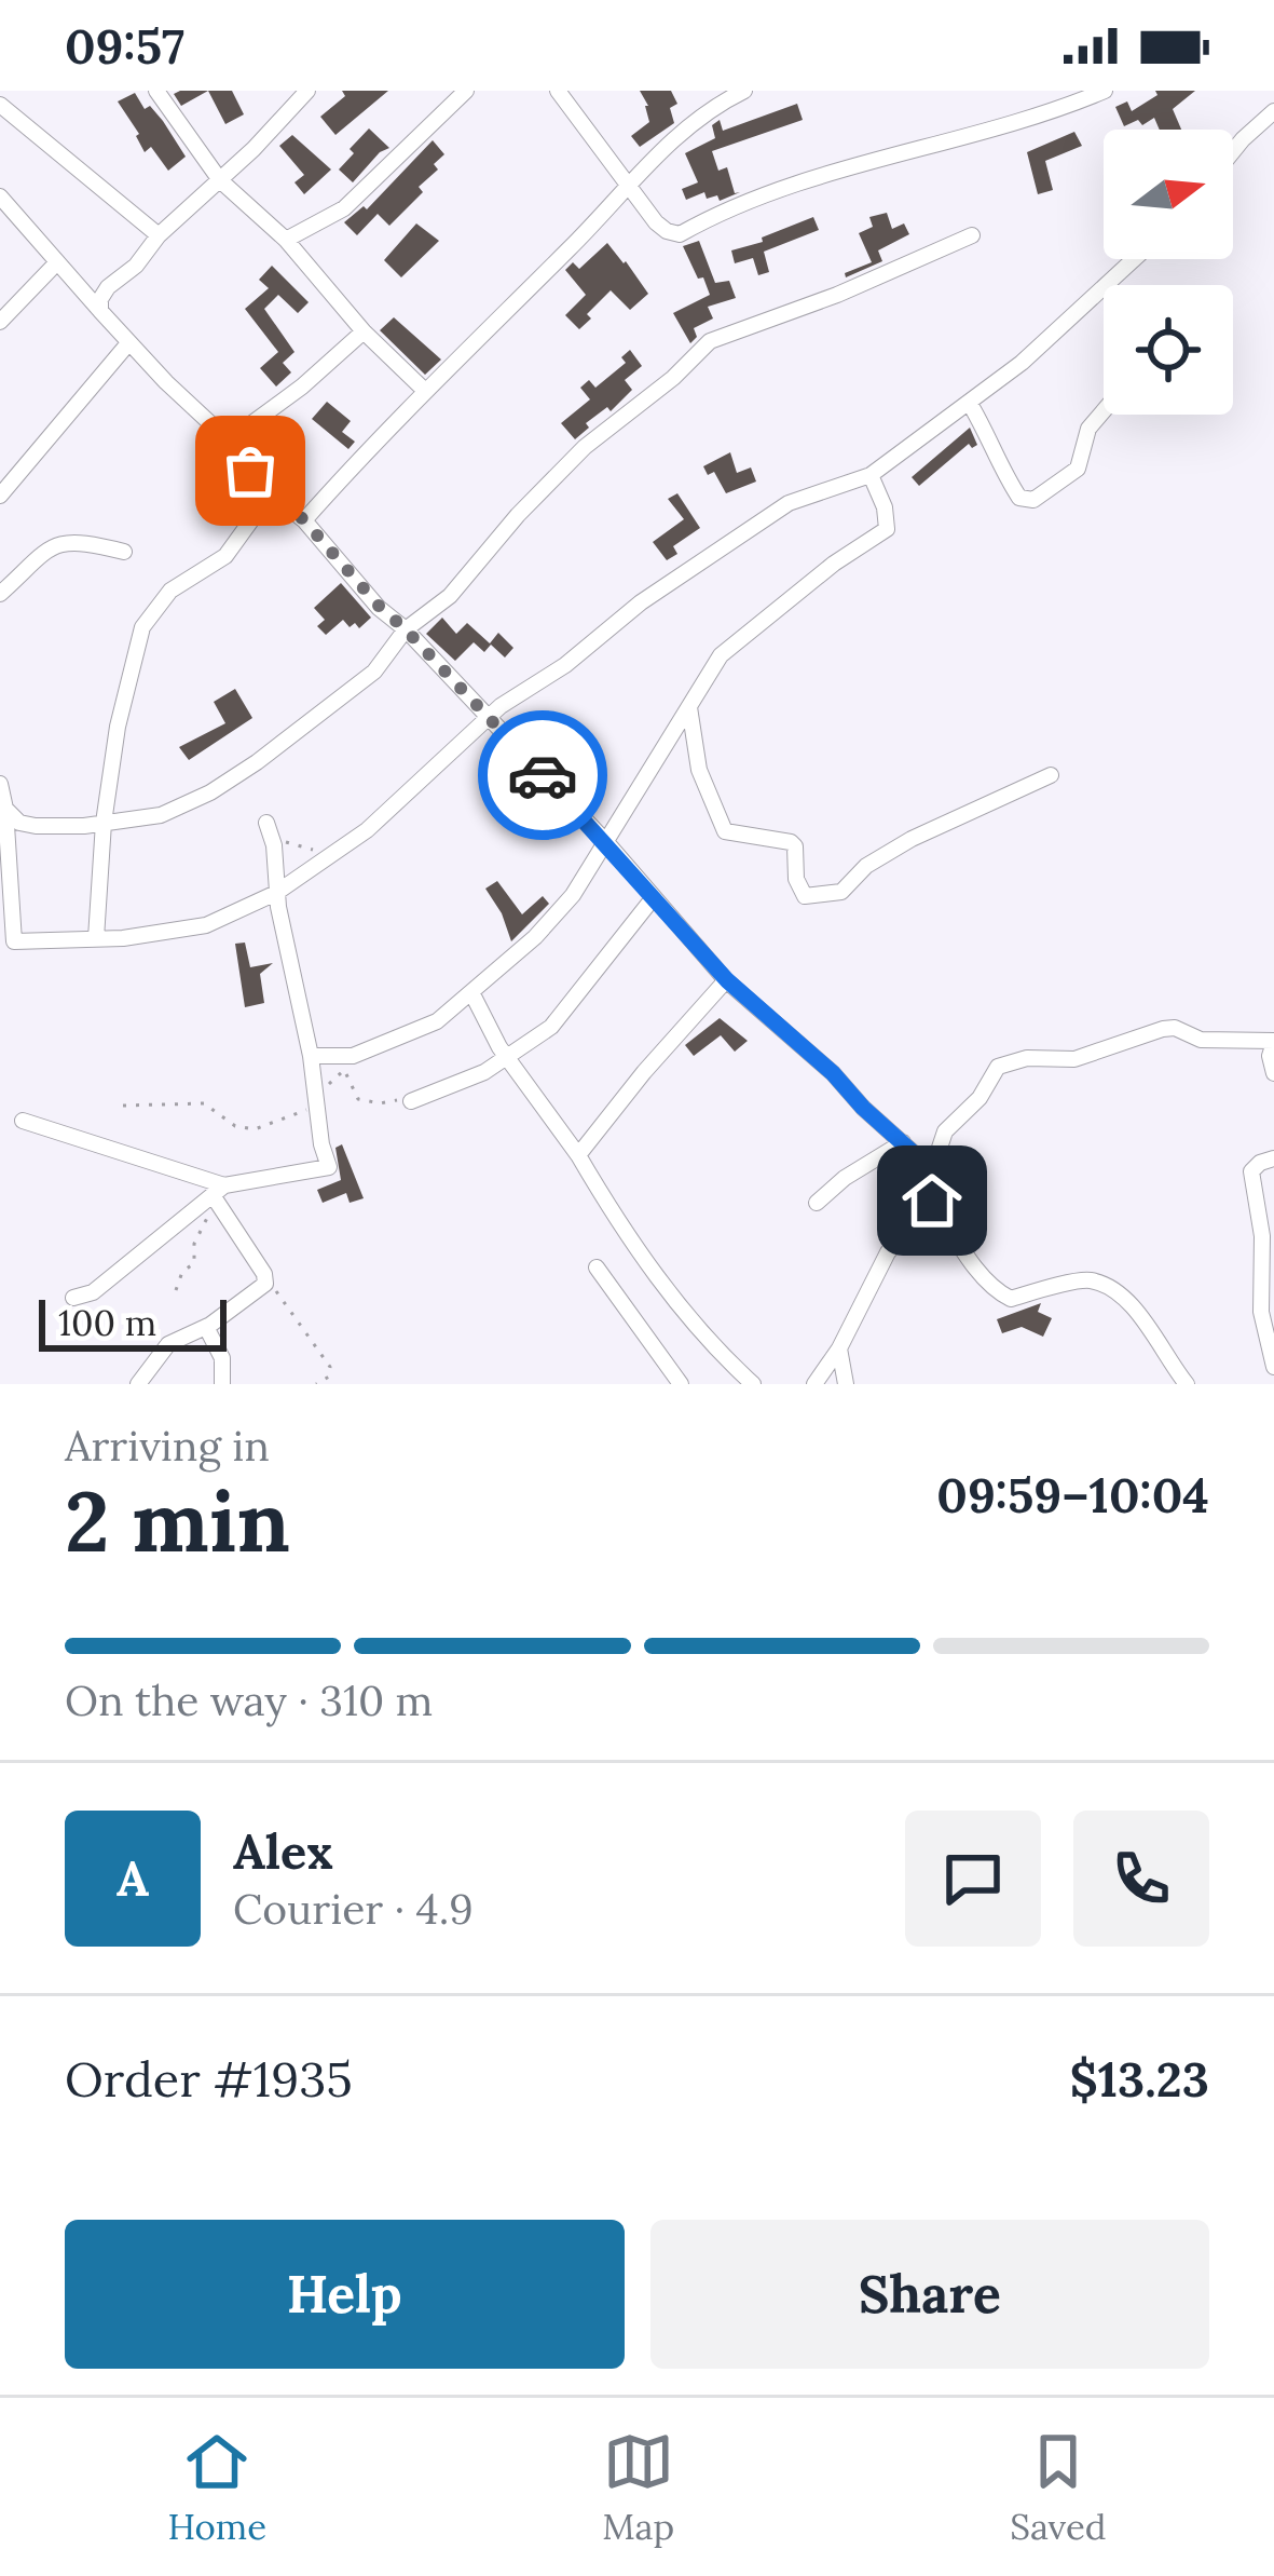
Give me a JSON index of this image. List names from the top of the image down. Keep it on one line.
{"scale_bar":"100 m","north":"right","page":{"status":"09:57","scale":"100 m","heading":["2 min","Arriving in","09:59–10:04"],"panel":["Alex","Courier · 4.9","Order #1935","$13.23"],"bar":"On the way · 310 m","round":"A","buttons":["Help","Share"],"tabs":["Home","Map","Saved"]}}
